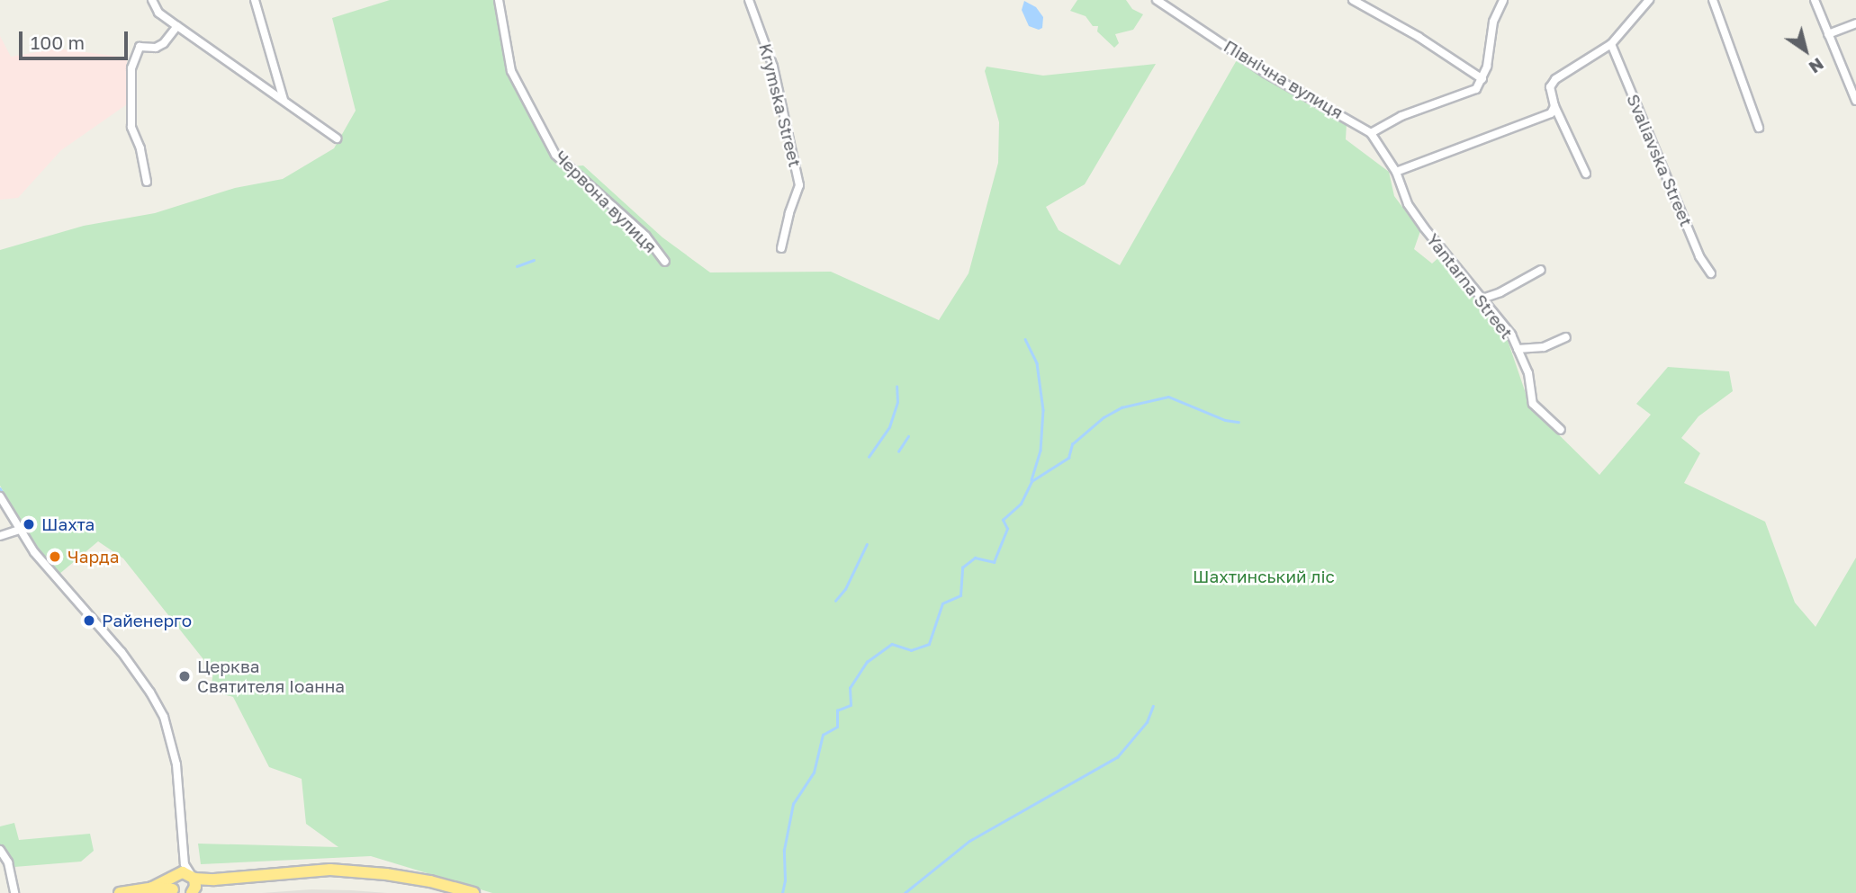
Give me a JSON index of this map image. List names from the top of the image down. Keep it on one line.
{"streets":{"street":["Північна вулиця","Krymska Street","Svaliavska Street","Червона вулиця","Yantarna Street"]},"crossings":[["Північна вулиця","Yantarna Street"]],"parks":["Шахтинський ліс"],"places":["Шахта","Чарда","Райенерго","Церква Святителя Іоанна"],"scale_bar":"100 m","north":"bottom right"}
